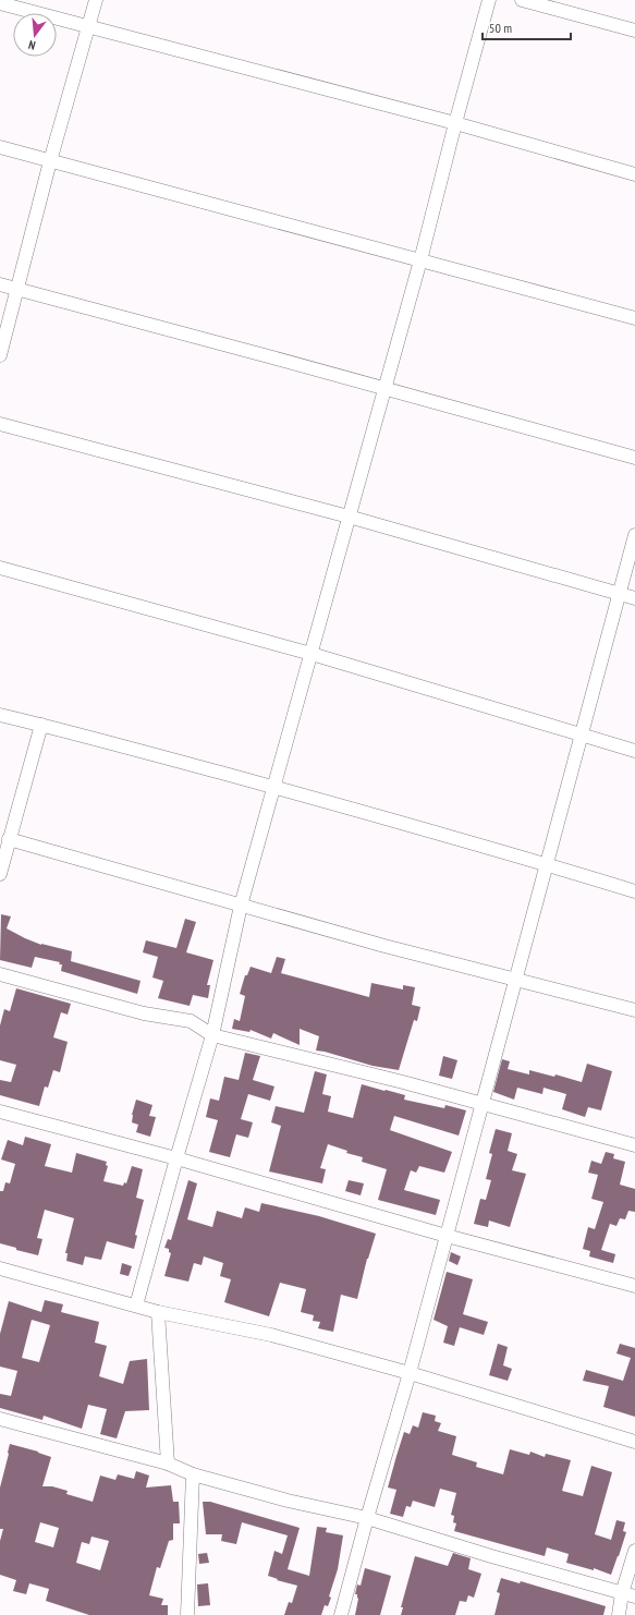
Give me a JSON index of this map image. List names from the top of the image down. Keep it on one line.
{"scale_bar":"50 m","north":"bottom"}
